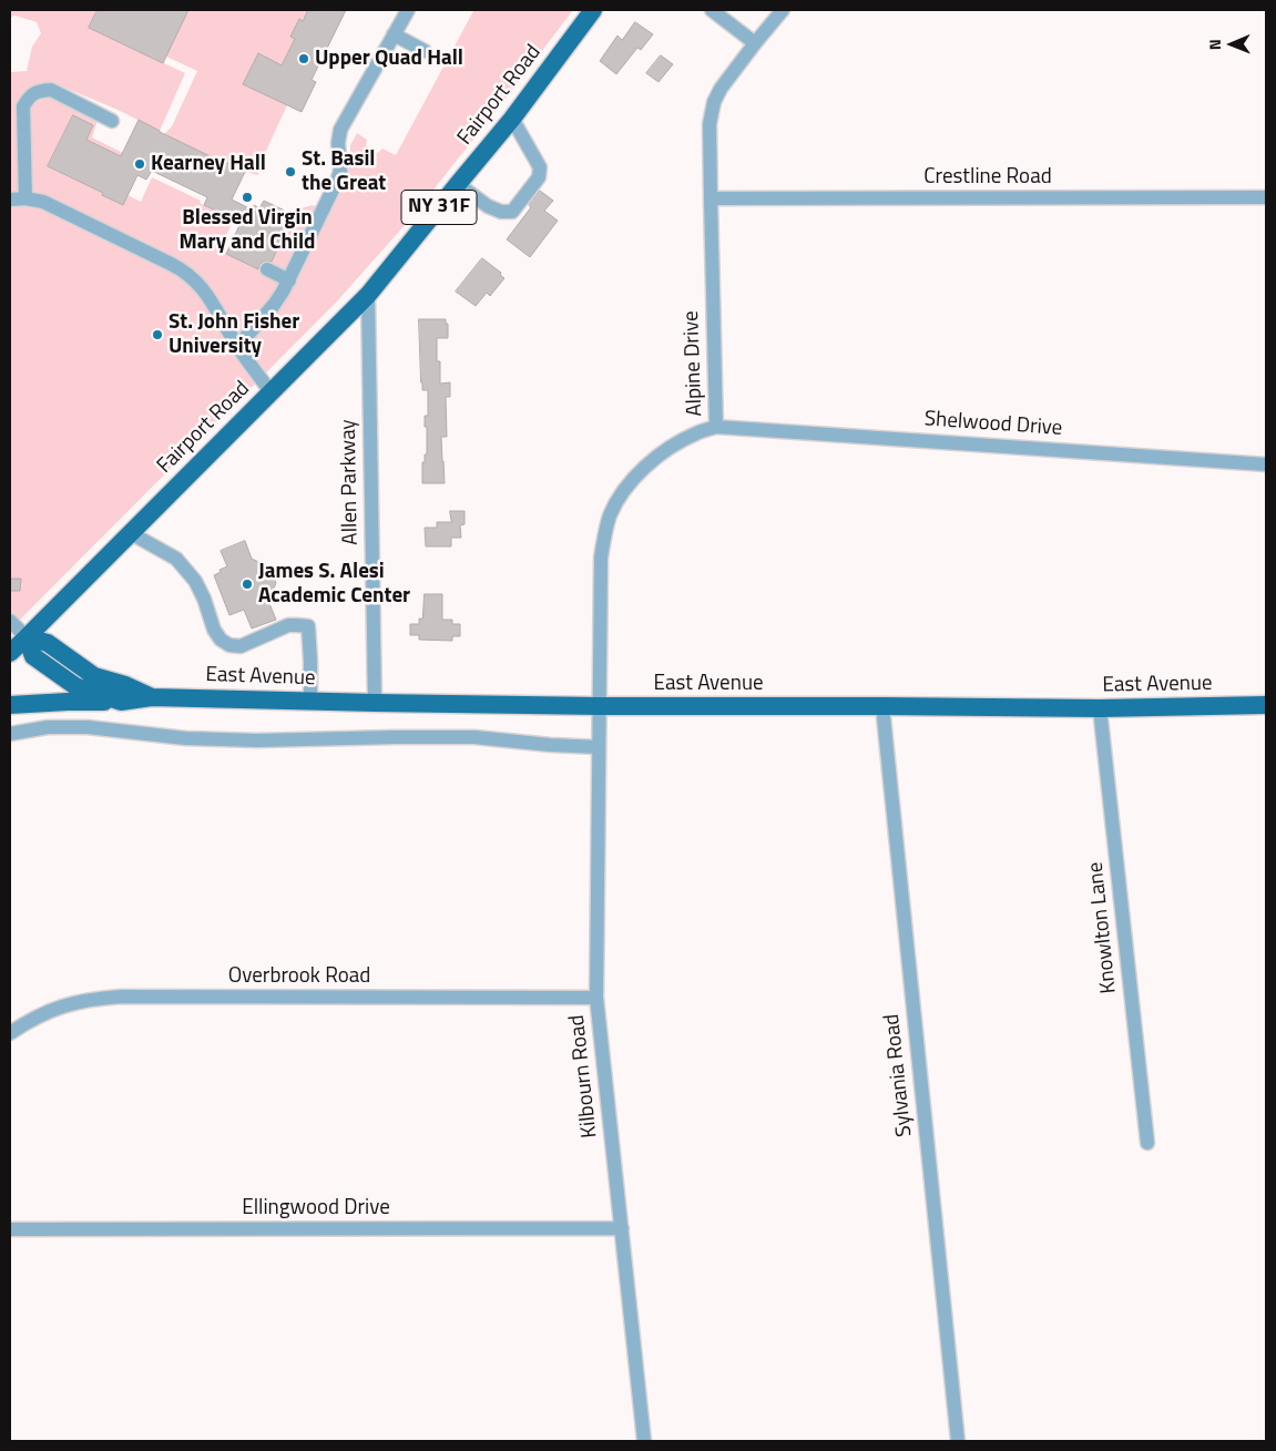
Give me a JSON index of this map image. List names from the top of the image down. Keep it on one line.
{"streets":{"main road":["Fairport Road","NY 31F","East Avenue"],"street":["Crestline Road","Alpine Drive","Shelwood Drive","Allen Parkway","Knowlton Lane","Overbrook Road","Sylvania Road","Kilbourn Road","Ellingwood Drive"]},"crossings":[["Fairport Road","Allen Parkway"],["Fairport Road","East Avenue"],["Crestline Road","Alpine Drive"],["Alpine Drive","Shelwood Drive"],["Alpine Drive","East Avenue"],["Alpine Drive","Kilbourn Road"],["Allen Parkway","East Avenue"],["East Avenue","Knowlton Lane"],["East Avenue","Sylvania Road"],["East Avenue","Kilbourn Road"],["Overbrook Road","Kilbourn Road"],["Kilbourn Road","Ellingwood Drive"]],"places":["Upper Quad Hall","Kearney Hall","St. Basil the Great","Blessed Virgin Mary and Child","St. John Fisher University","James S. Alesi Academic Center"],"north":"left"}
